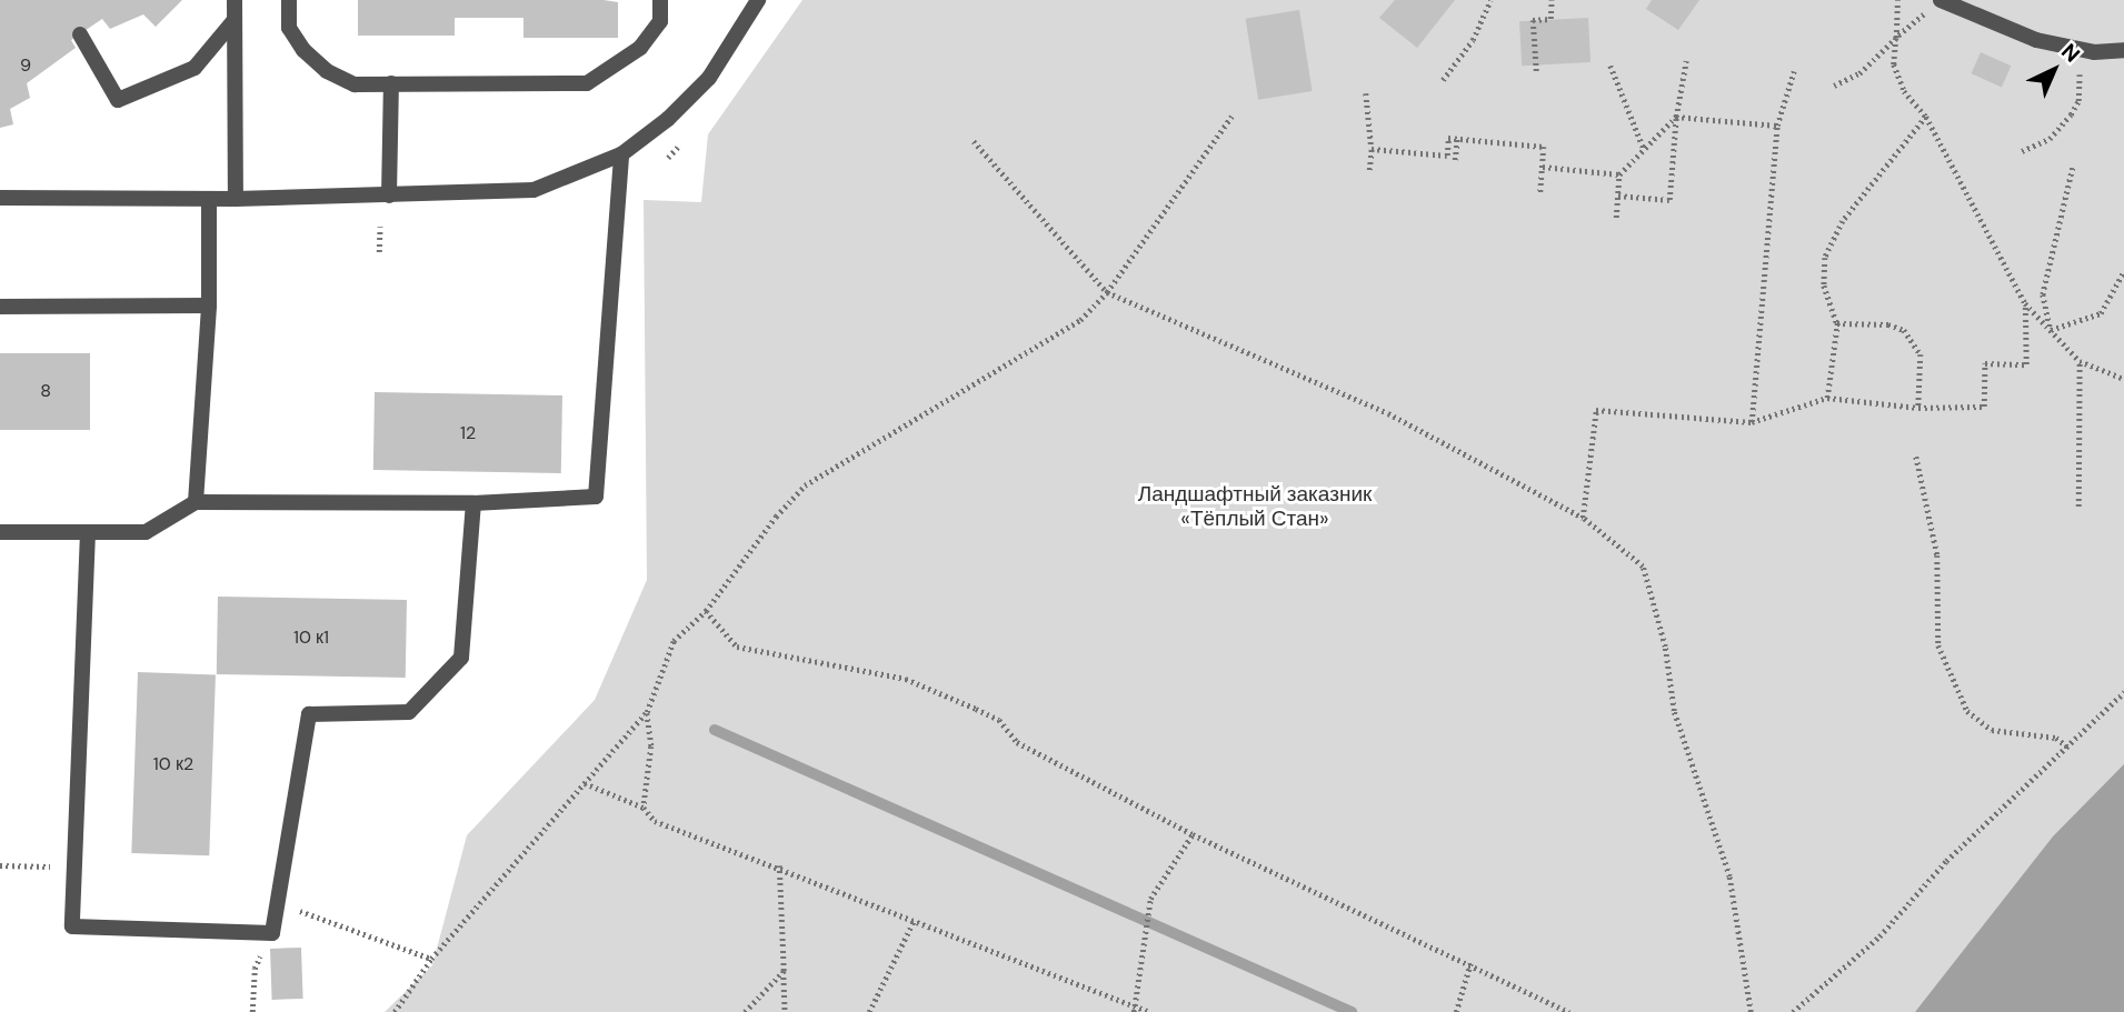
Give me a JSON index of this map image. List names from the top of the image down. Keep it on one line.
{"parks":["Ландшафтный заказник «Тёплый Стан»"],"house_numbers":["9","8","12","10 к1","10 к2"],"north":"top right"}
